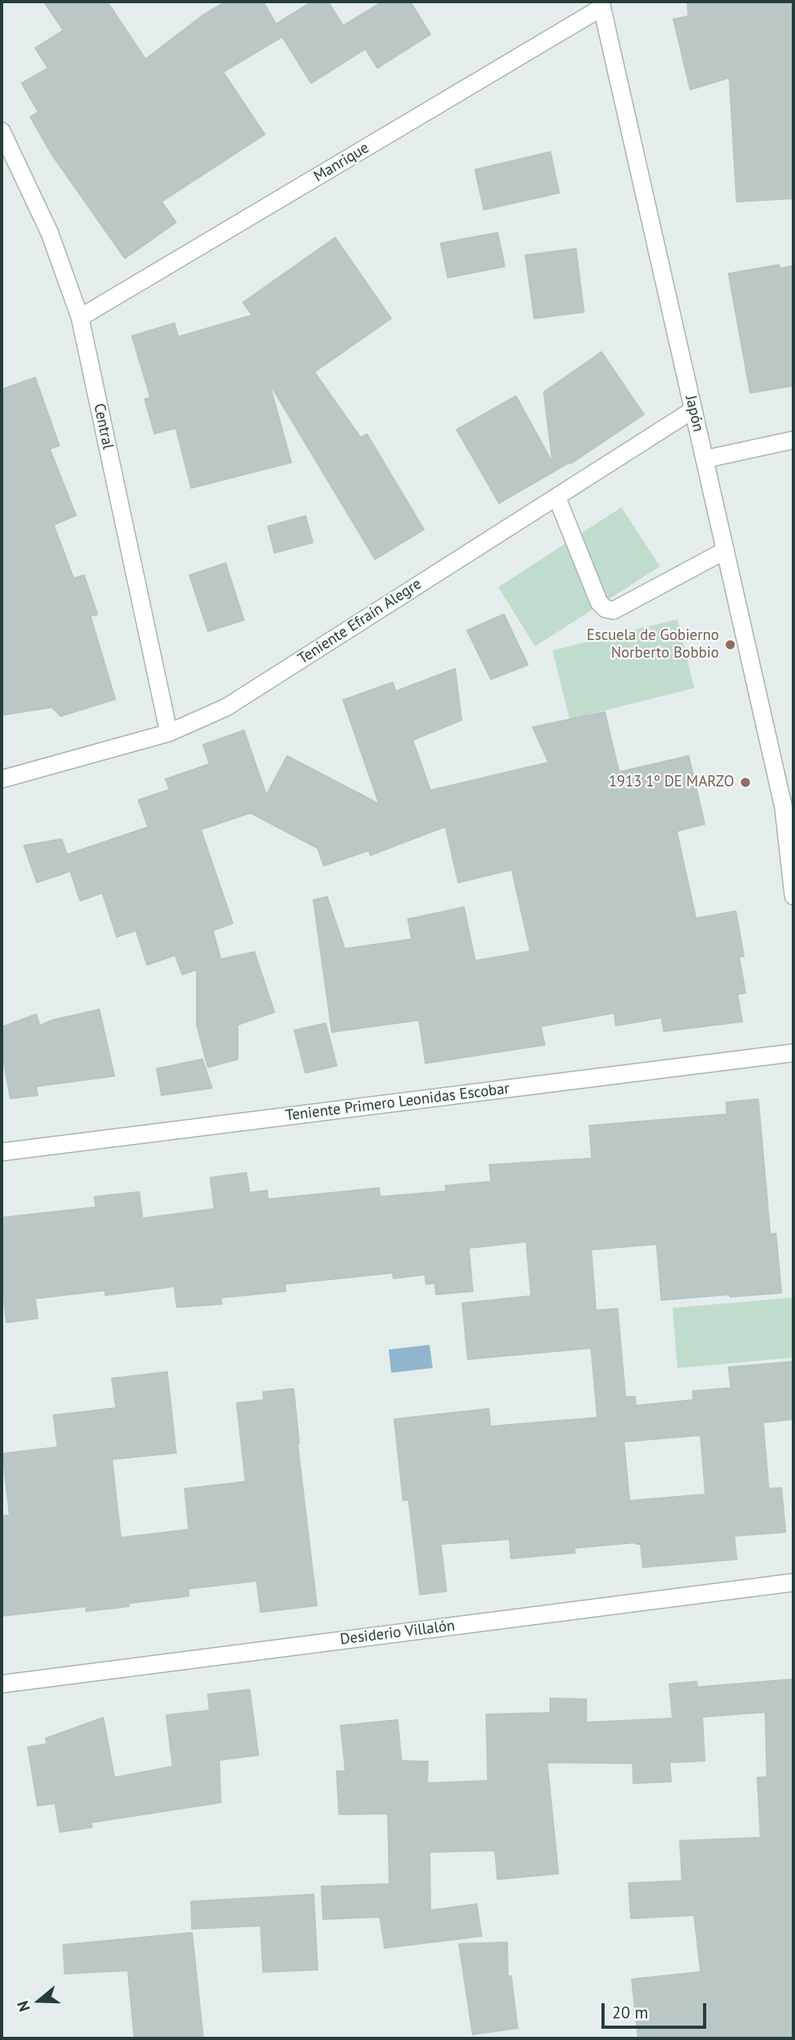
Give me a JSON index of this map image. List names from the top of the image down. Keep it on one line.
{"streets":{"street":["Manrique","Japón","Central","Teniente Efraín Alegre","Teniente Primero Leonidas Escobar","Desiderio Villalón"]},"crossings":[["Manrique","Japón"],["Manrique","Central"],["Japón","Teniente Efraín Alegre"],["Central","Teniente Efraín Alegre"]],"places":["Escuela de Gobierno Norberto Bobbio","1913 1º DE MARZO"],"scale_bar":"20 m","north":"left"}
